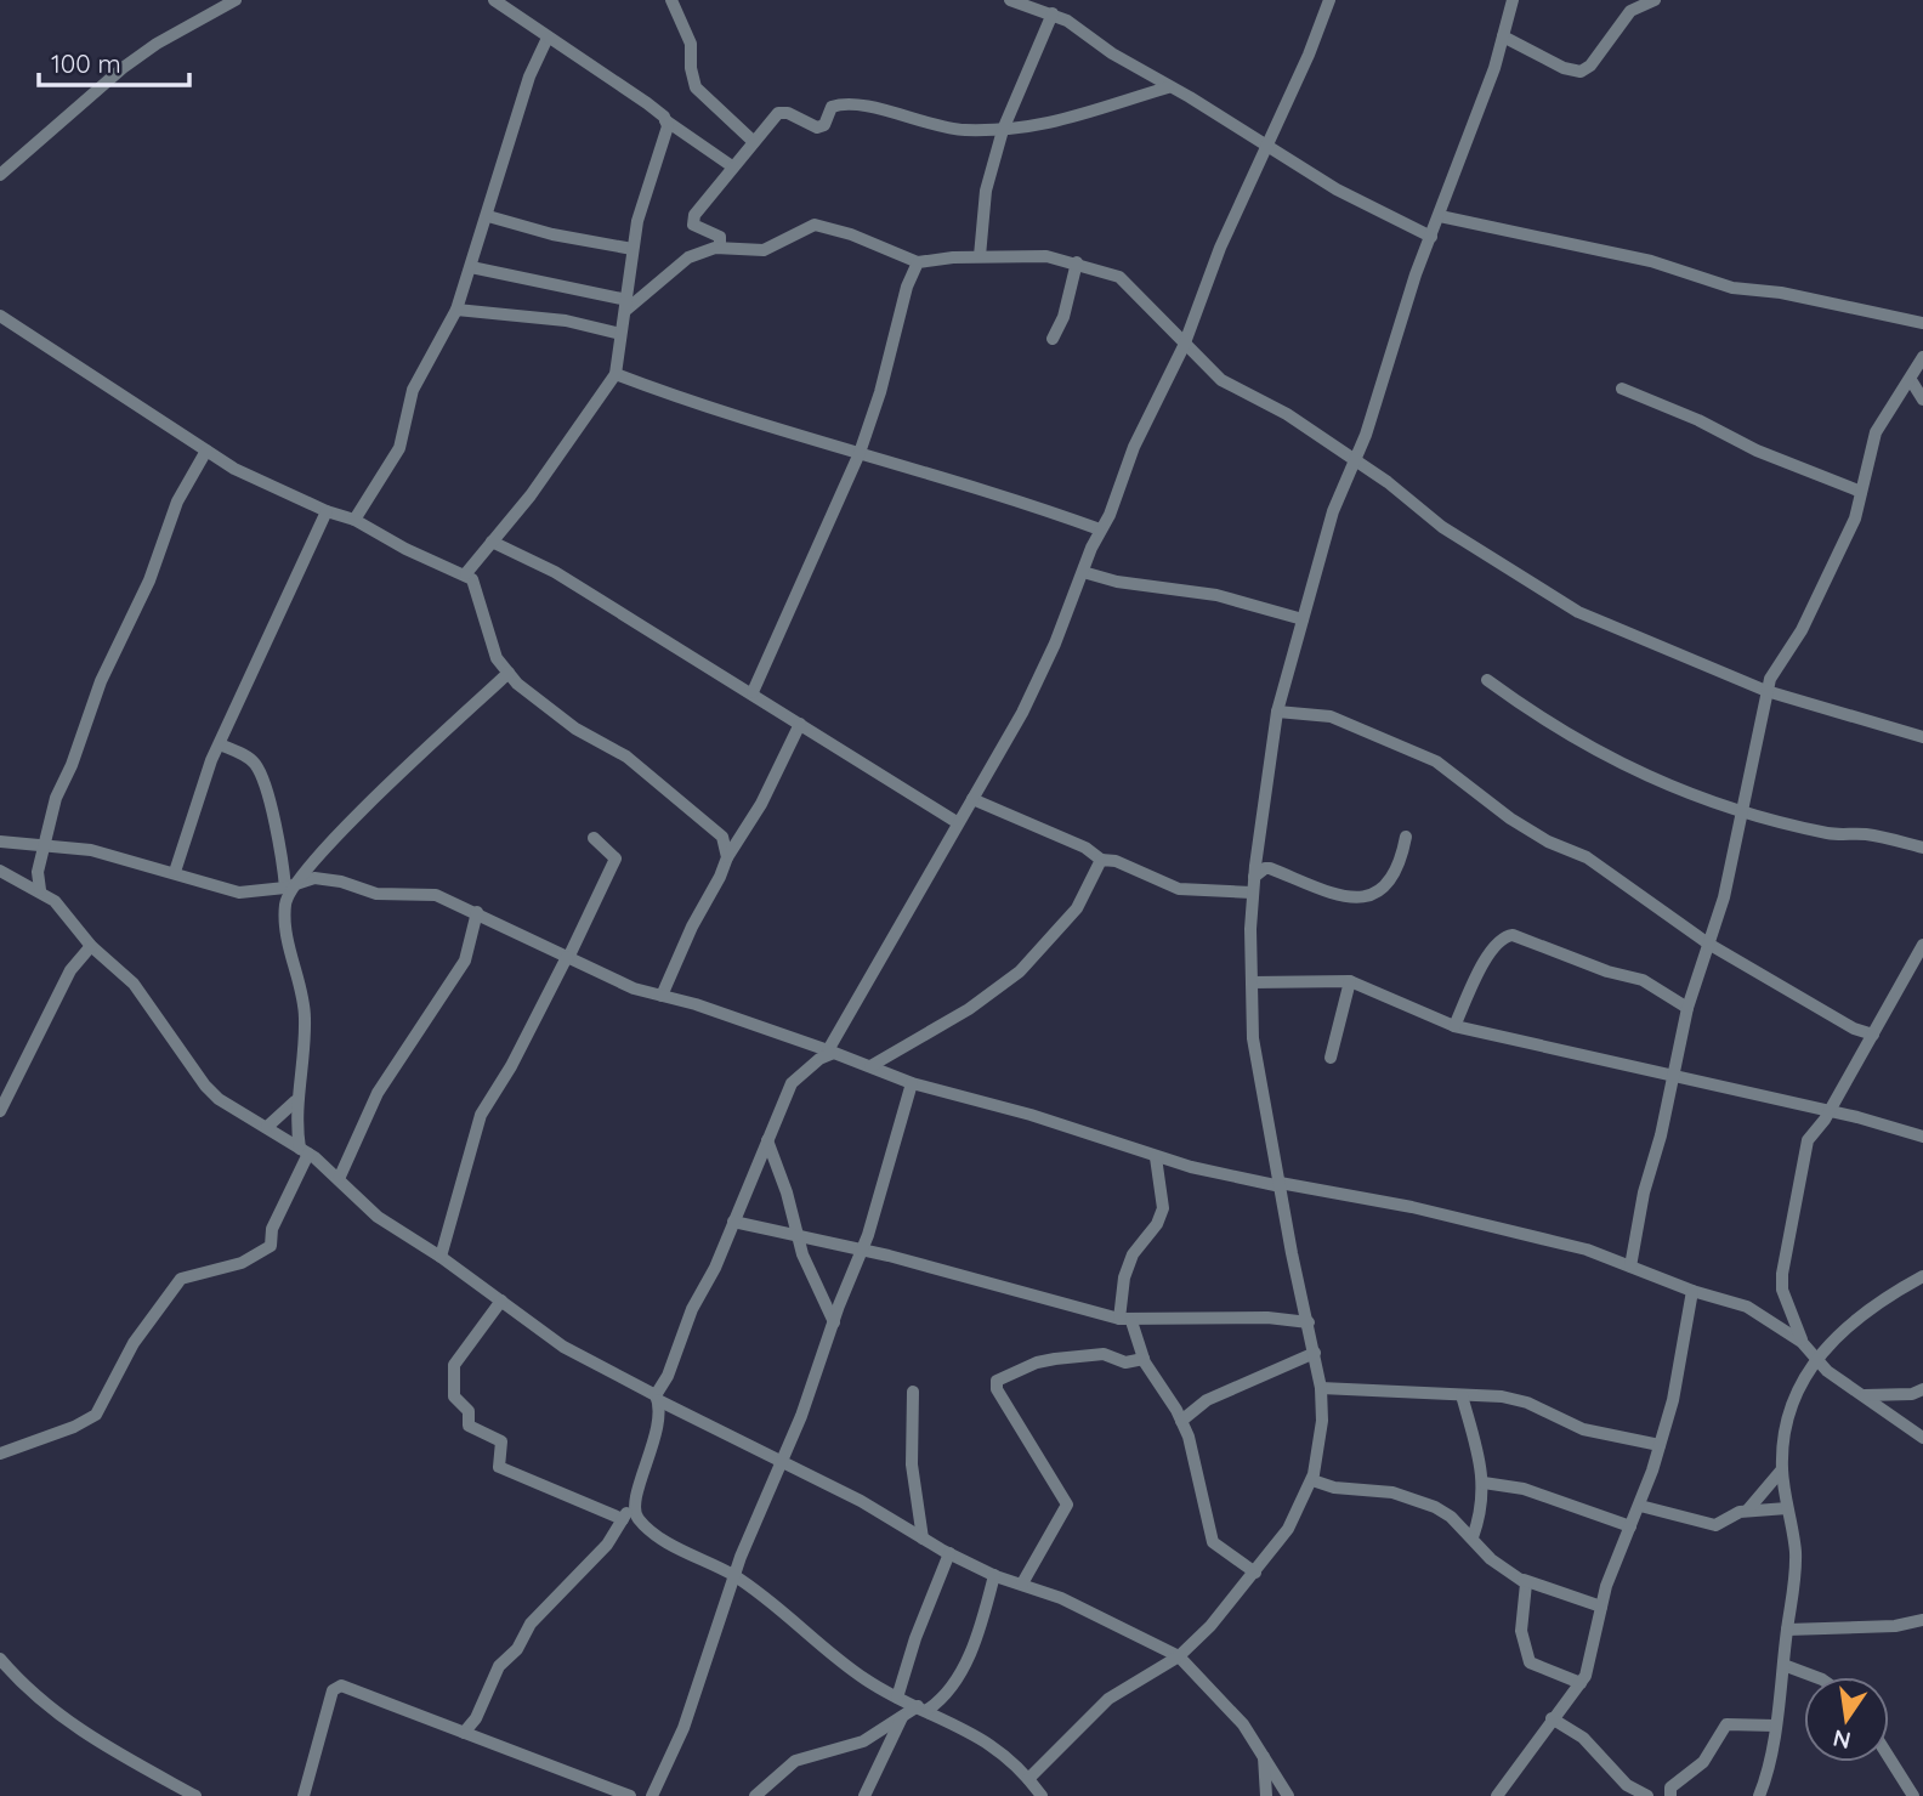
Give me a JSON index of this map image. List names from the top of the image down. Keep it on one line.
{"scale_bar":"100 m","north":"bottom"}
